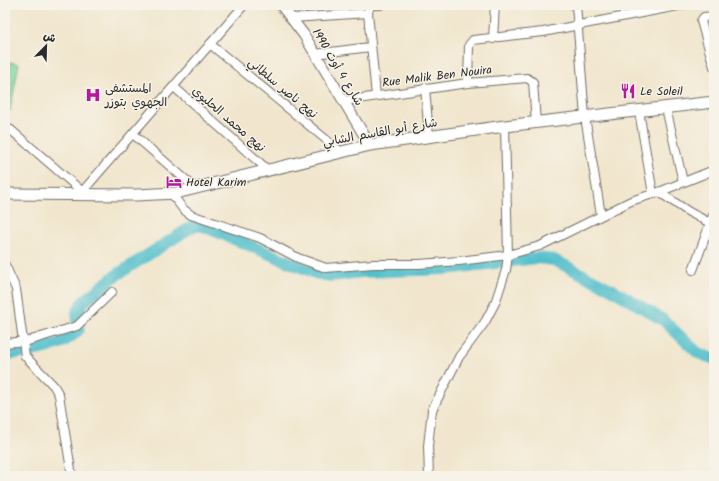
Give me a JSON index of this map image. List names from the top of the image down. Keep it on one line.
{"streets":{"main road":["شارع أبو القاسم الشابي"],"street":["شارع 4 أوت 1990","Rue Malik Ben Nouira","نهج ناصر سلطاني","نهج محمد الحليوي"]},"crossings":[["شارع 4 أوت 1990","Rue Malik Ben Nouira"],["شارع 4 أوت 1990","شارع أبو القاسم الشابي"],["Rue Malik Ben Nouira","شارع أبو القاسم الشابي"],["نهج ناصر سلطاني","شارع أبو القاسم الشابي"],["نهج محمد الحليوي","شارع أبو القاسم الشابي"]],"places":{"restaurant":["Le Soleil"],"hospital":["المستشفى الجهوي بتوزر"],"hotel":["Hotel Karim"]},"north":"top right"}
